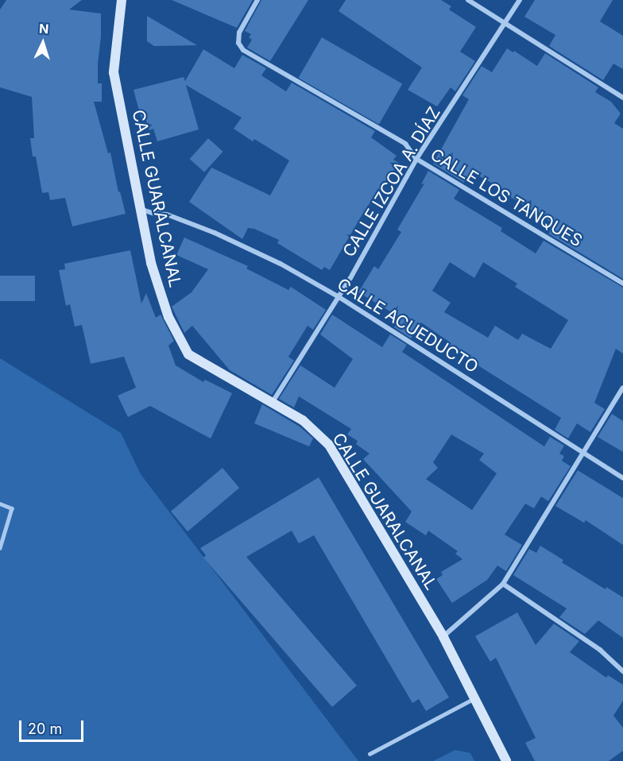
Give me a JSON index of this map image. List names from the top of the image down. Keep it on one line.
{"streets":{"street":["CALLE IZCOA A. DÍAZ","CALLE LOS TANQUES","CALLE GUARALCANAL","CALLE ACUEDUCTO"]},"crossings":[["CALLE IZCOA A. DÍAZ","CALLE LOS TANQUES"],["CALLE IZCOA A. DÍAZ","CALLE GUARALCANAL"],["CALLE IZCOA A. DÍAZ","CALLE ACUEDUCTO"],["CALLE GUARALCANAL","CALLE ACUEDUCTO"]],"scale_bar":"20 m","north":"top"}
